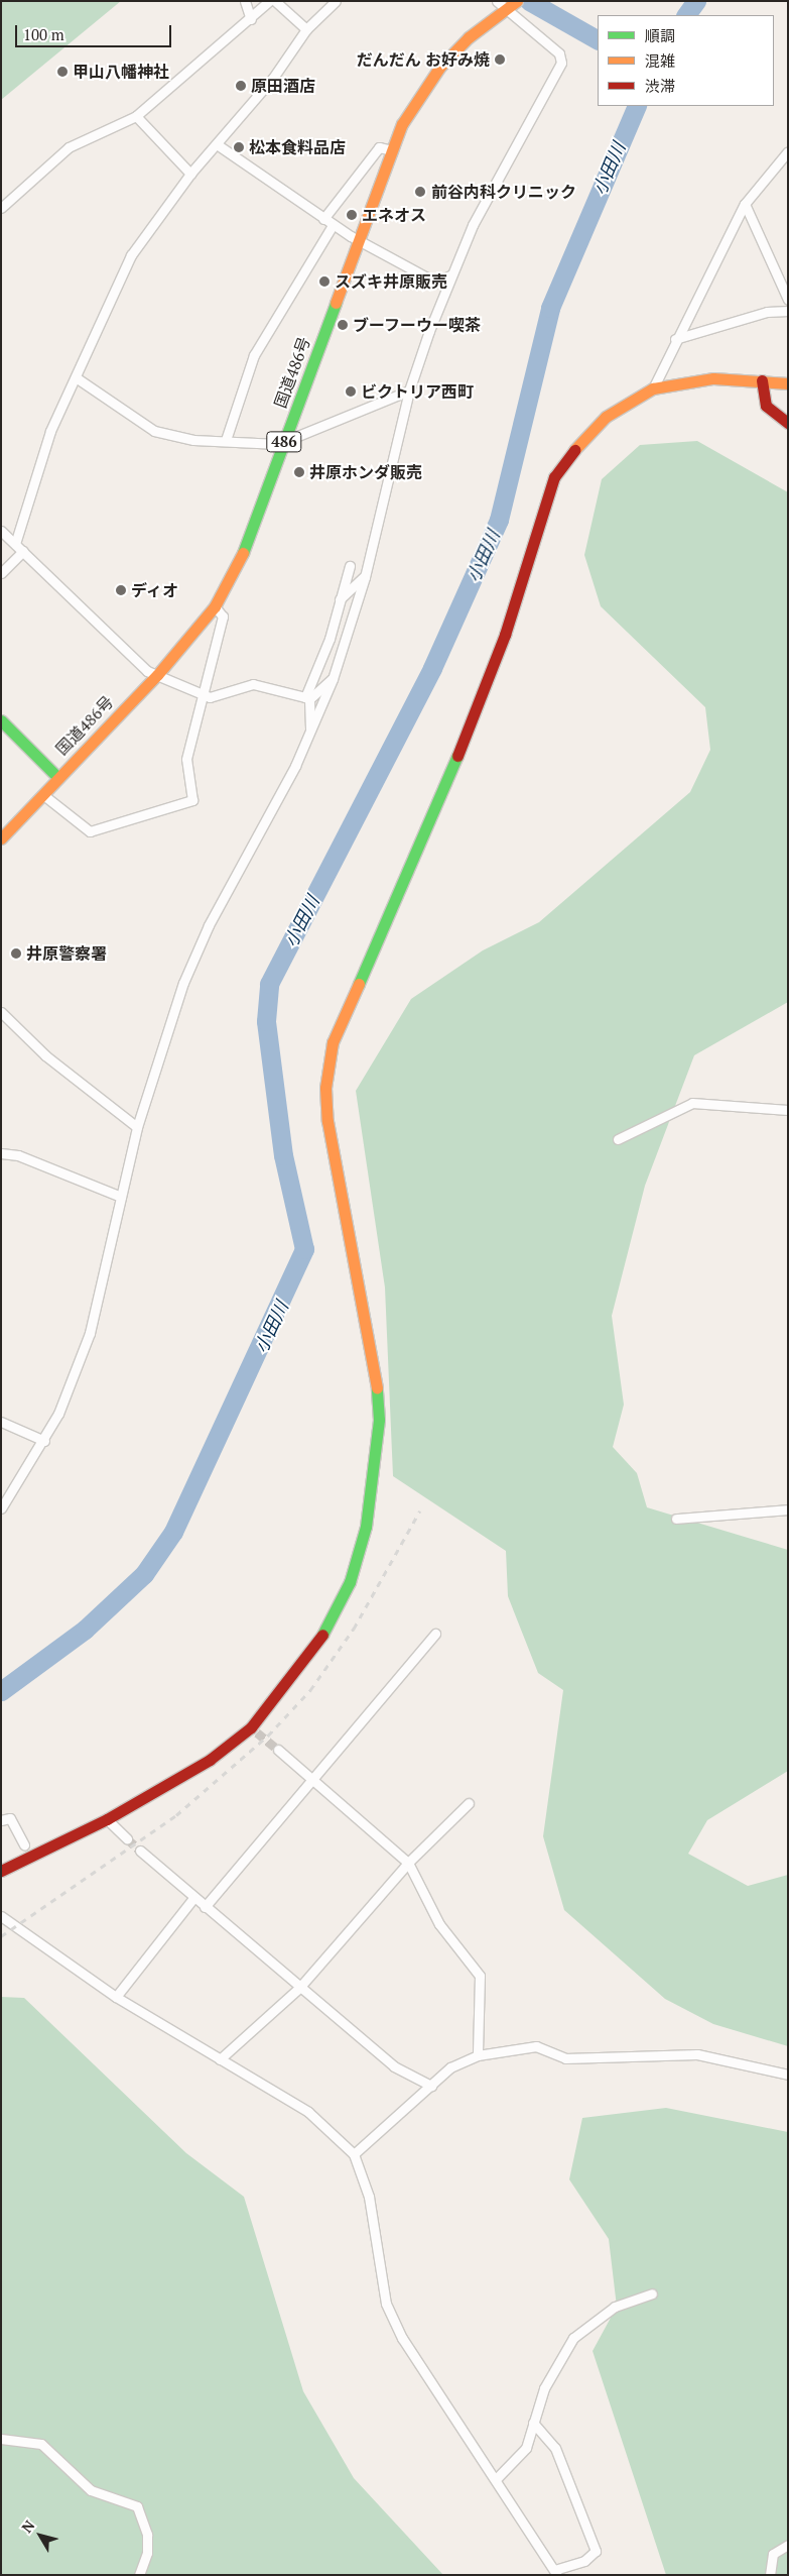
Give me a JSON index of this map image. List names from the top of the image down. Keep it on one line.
{"streets":{"main road":["国道486号","486"]},"water":["小田川"],"places":["だんだん お好み焼","甲山八幡神社","原田酒店","松本食料品店","前谷内科クリニック","エネオス","スズキ井原販売","ブーフーウー喫茶","ビクトリア西町","井原ホンダ販売","ディオ","井原警察署"],"legend":["順調","混雑","渋滞"],"scale_bar":"100 m","north":"top left"}
